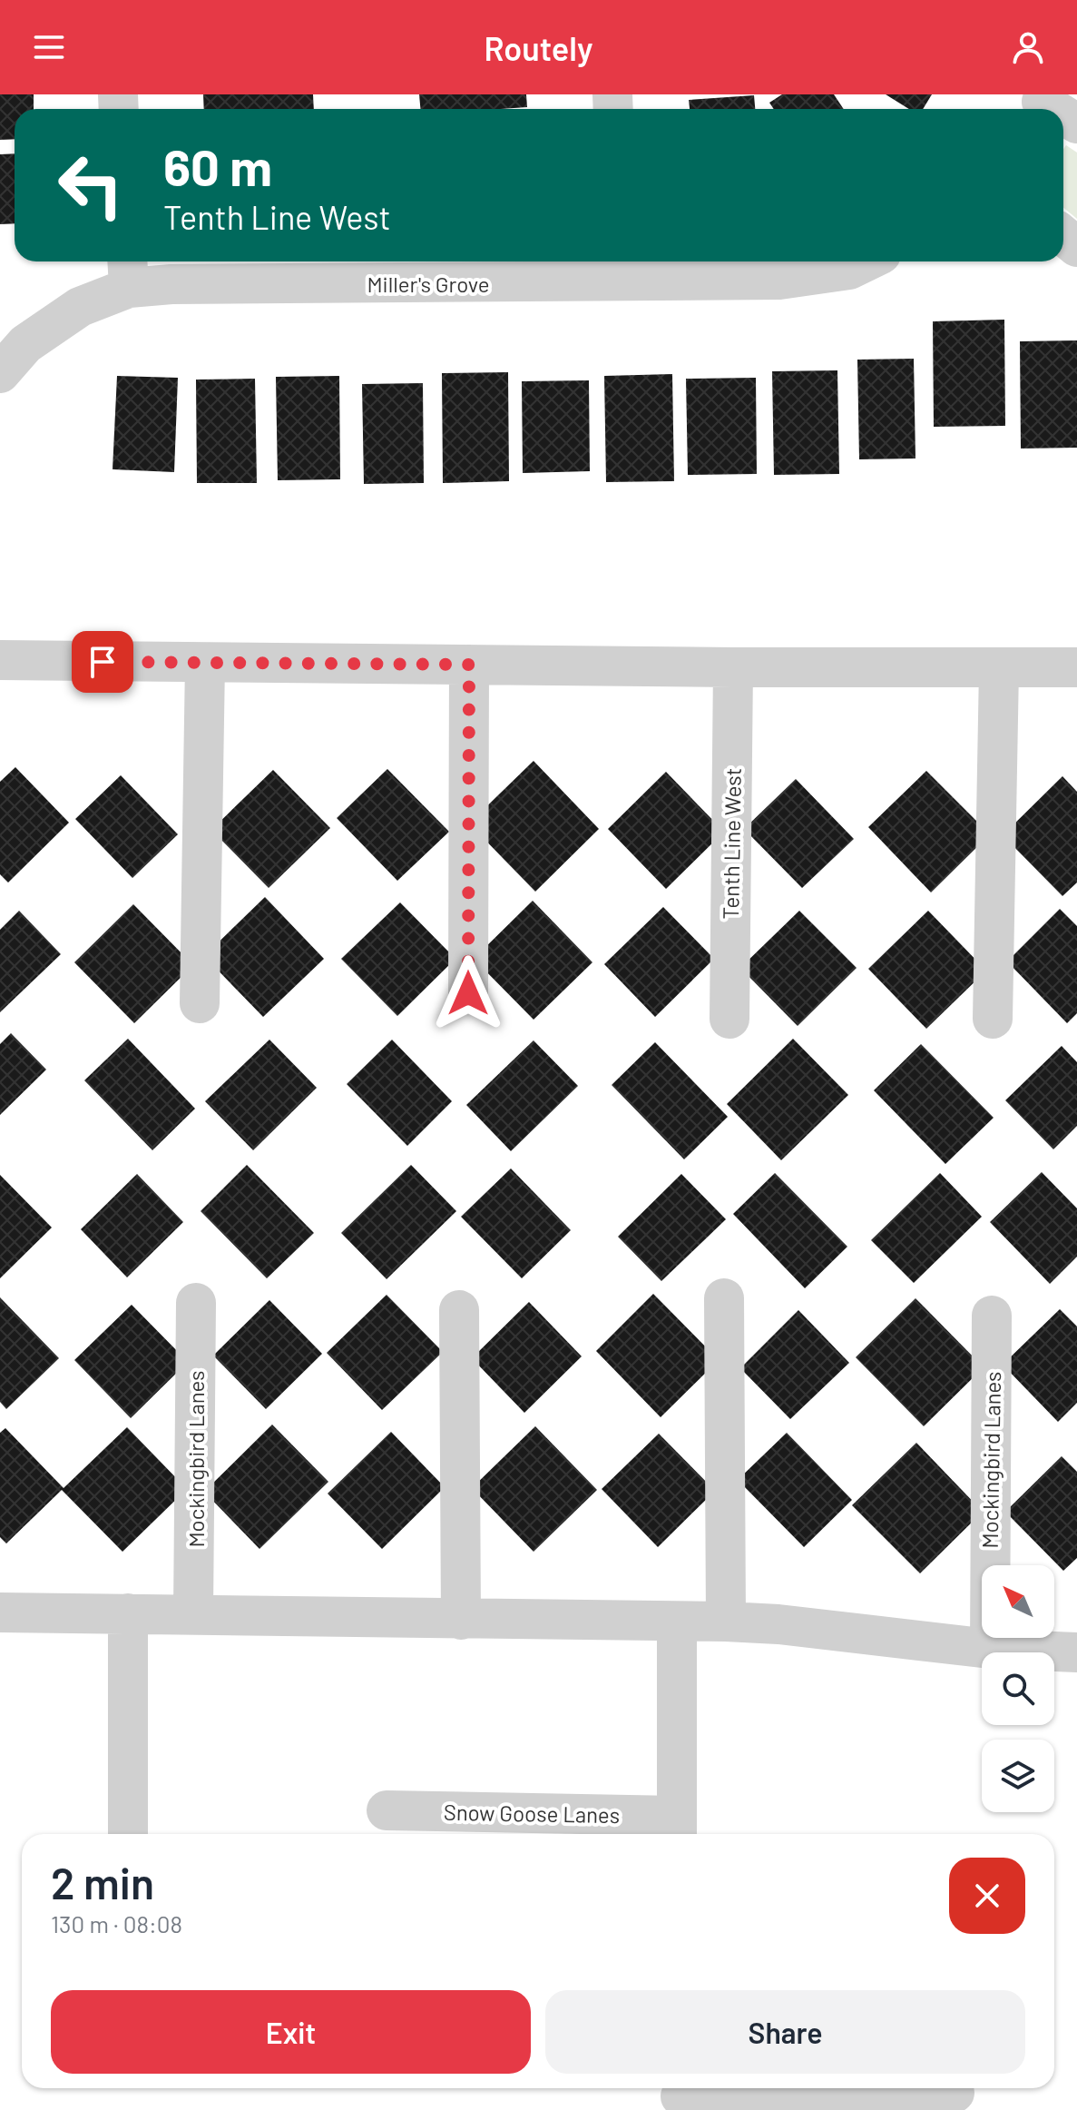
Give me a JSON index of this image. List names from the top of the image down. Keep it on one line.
{"streets":{"street":["Miller's Grove","Tenth Line West","Mockingbird Lanes","Snow Goose Lanes"]},"north":"top left","page":{"header":"Routely","turn":["60 m","Tenth Line West"],"heading":["2 min","130 m · 08:08"],"buttons":["Exit","Share"]}}
